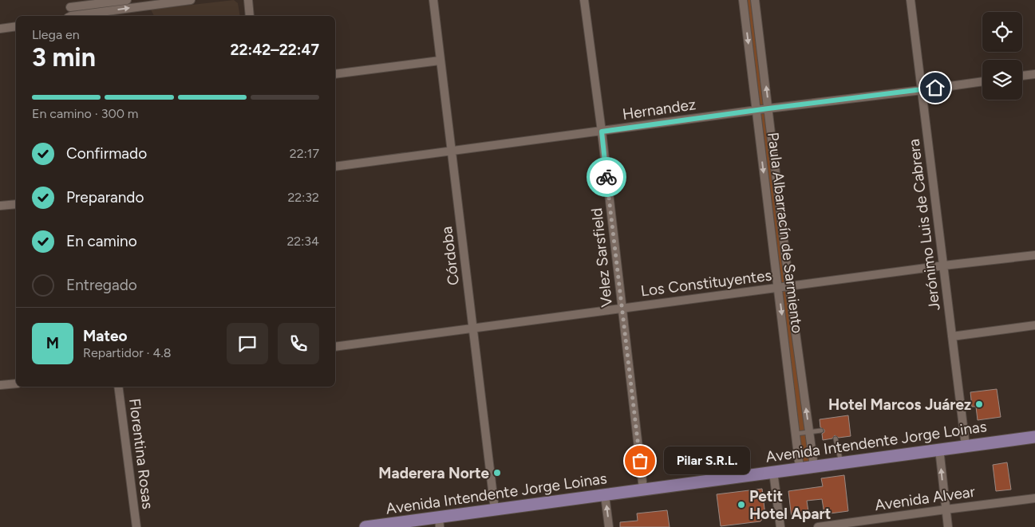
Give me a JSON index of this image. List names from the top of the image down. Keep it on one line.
{"streets":{"main road":["Avenida Intendente Jorge Loinas"],"street":["Hernandez","Jerónimo Luis de Cabrera","Paula Albarracín de Sarmiento","Córdoba","Velez Sarsfield","Los Constituyentes","Florentina Rosas","Avenida Alvear"]},"crossings":[["Hernandez","Jerónimo Luis de Cabrera"],["Hernandez","Paula Albarracín de Sarmiento"],["Hernandez","Córdoba"],["Hernandez","Velez Sarsfield"],["Jerónimo Luis de Cabrera","Los Constituyentes"],["Jerónimo Luis de Cabrera","Avenida Intendente Jorge Loinas"],["Paula Albarracín de Sarmiento","Los Constituyentes"],["Paula Albarracín de Sarmiento","Avenida Intendente Jorge Loinas"],["Córdoba","Los Constituyentes"],["Córdoba","Avenida Intendente Jorge Loinas"],["Velez Sarsfield","Los Constituyentes"],["Velez Sarsfield","Avenida Intendente Jorge Loinas"]],"places":["Hotel Marcos Juárez","Pilar S.R.L.","Maderera Norte","Petit Hotel Apart"],"page":{"heading":["3 min","Llega en","22:42–22:47"],"panel":["Mateo","Repartidor · 4.8"],"bar":"En camino · 300 m","list":[["Confirmado","22:17"],["Preparando","22:32"],["En camino","22:34"],"Entregado"],"round":"M","bubble":"Pilar S.R.L."}}
